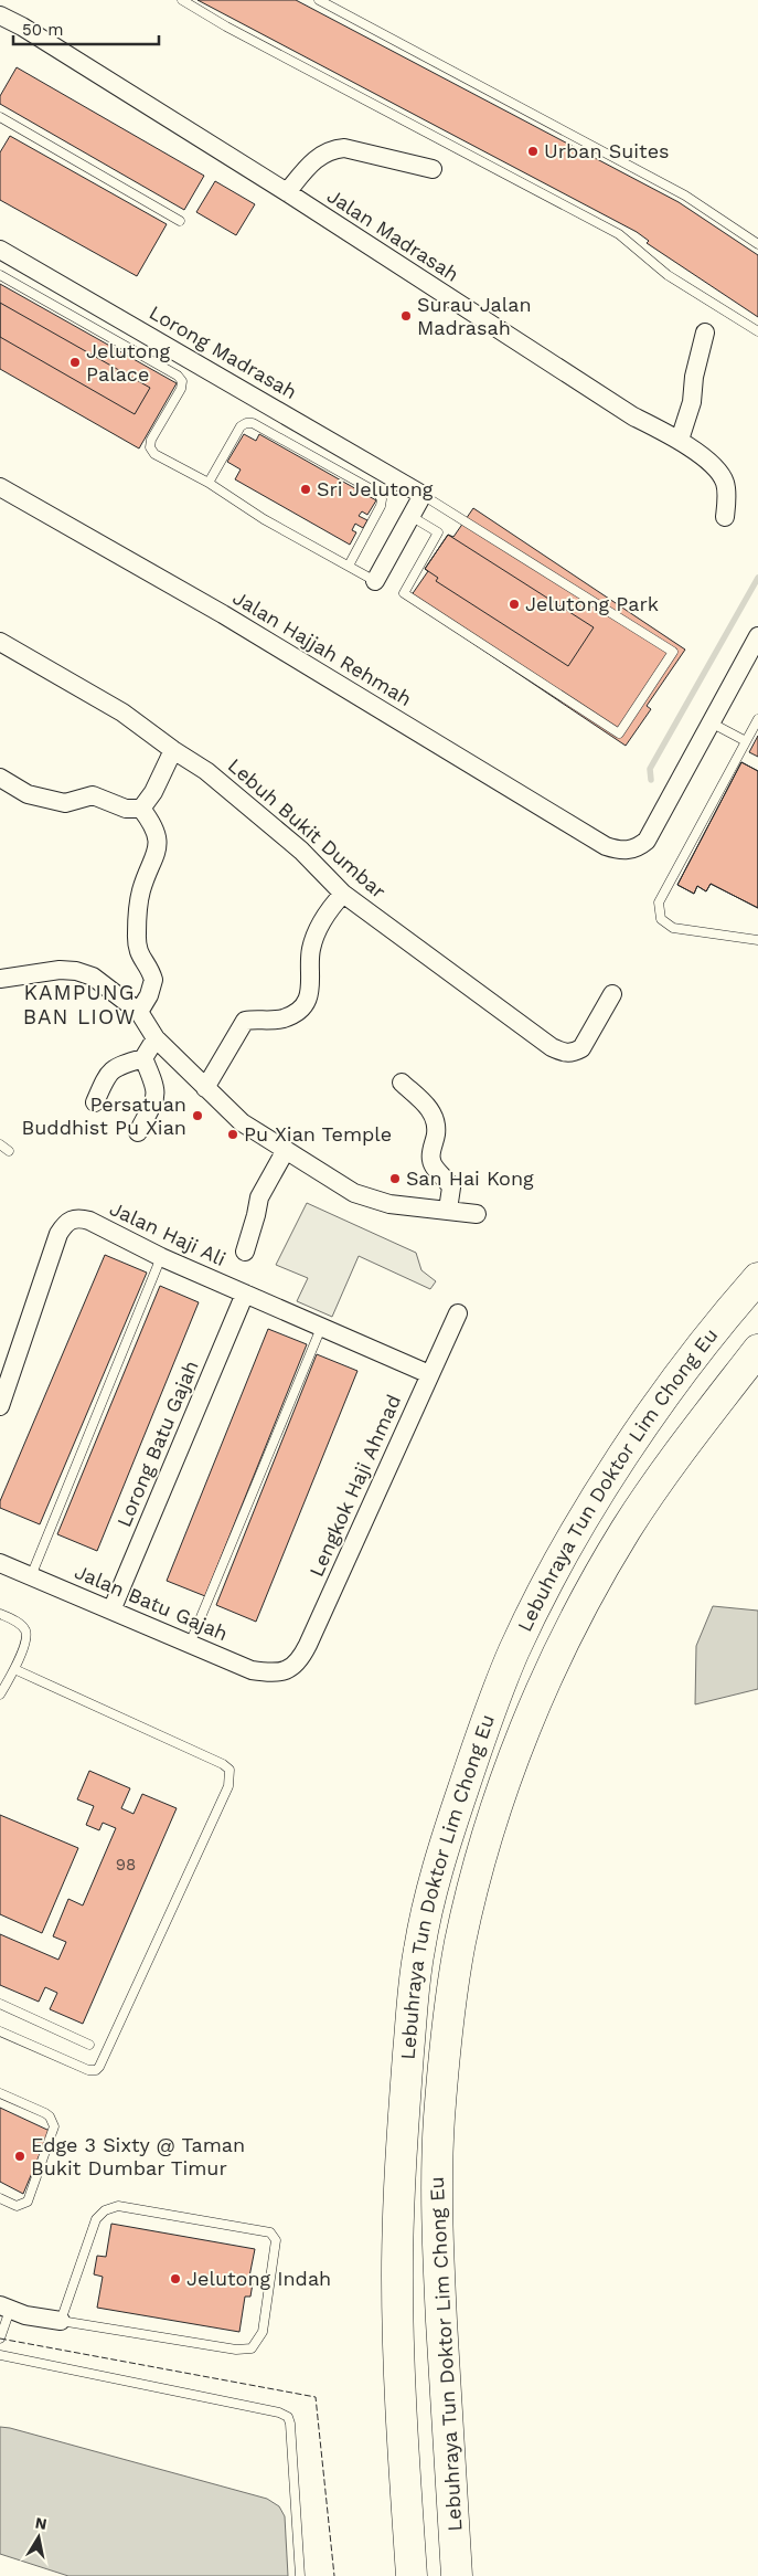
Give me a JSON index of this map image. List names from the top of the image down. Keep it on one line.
{"streets":{"highway":["Lebuhraya Tun Doktor Lim Chong Eu"],"street":["Jalan Madrasah","Lorong Madrasah","Jalan Hajjah Rehmah","Lebuh Bukit Dumbar","Jalan Haji Ali","Lorong Batu Gajah","Lengkok Haji Ahmad","Jalan Batu Gajah"]},"crossings":[["Jalan Haji Ali","Lorong Batu Gajah"],["Jalan Haji Ali","Lengkok Haji Ahmad"],["Lorong Batu Gajah","Jalan Batu Gajah"],["Lengkok Haji Ahmad","Jalan Batu Gajah"]],"districts":["KAMPUNG BAN LIOW"],"places":["Urban Suites","Surau Jalan Madrasah","Jelutong Palace","Sri Jelutong","Jelutong Park","Persatuan Buddhist Pu Xian","Pu Xian Temple","San Hai Kong","Edge 3 Sixty @ Taman Bukit Dumbar Timur","Jelutong Indah"],"house_numbers":["98"],"scale_bar":"50 m","north":"top"}
